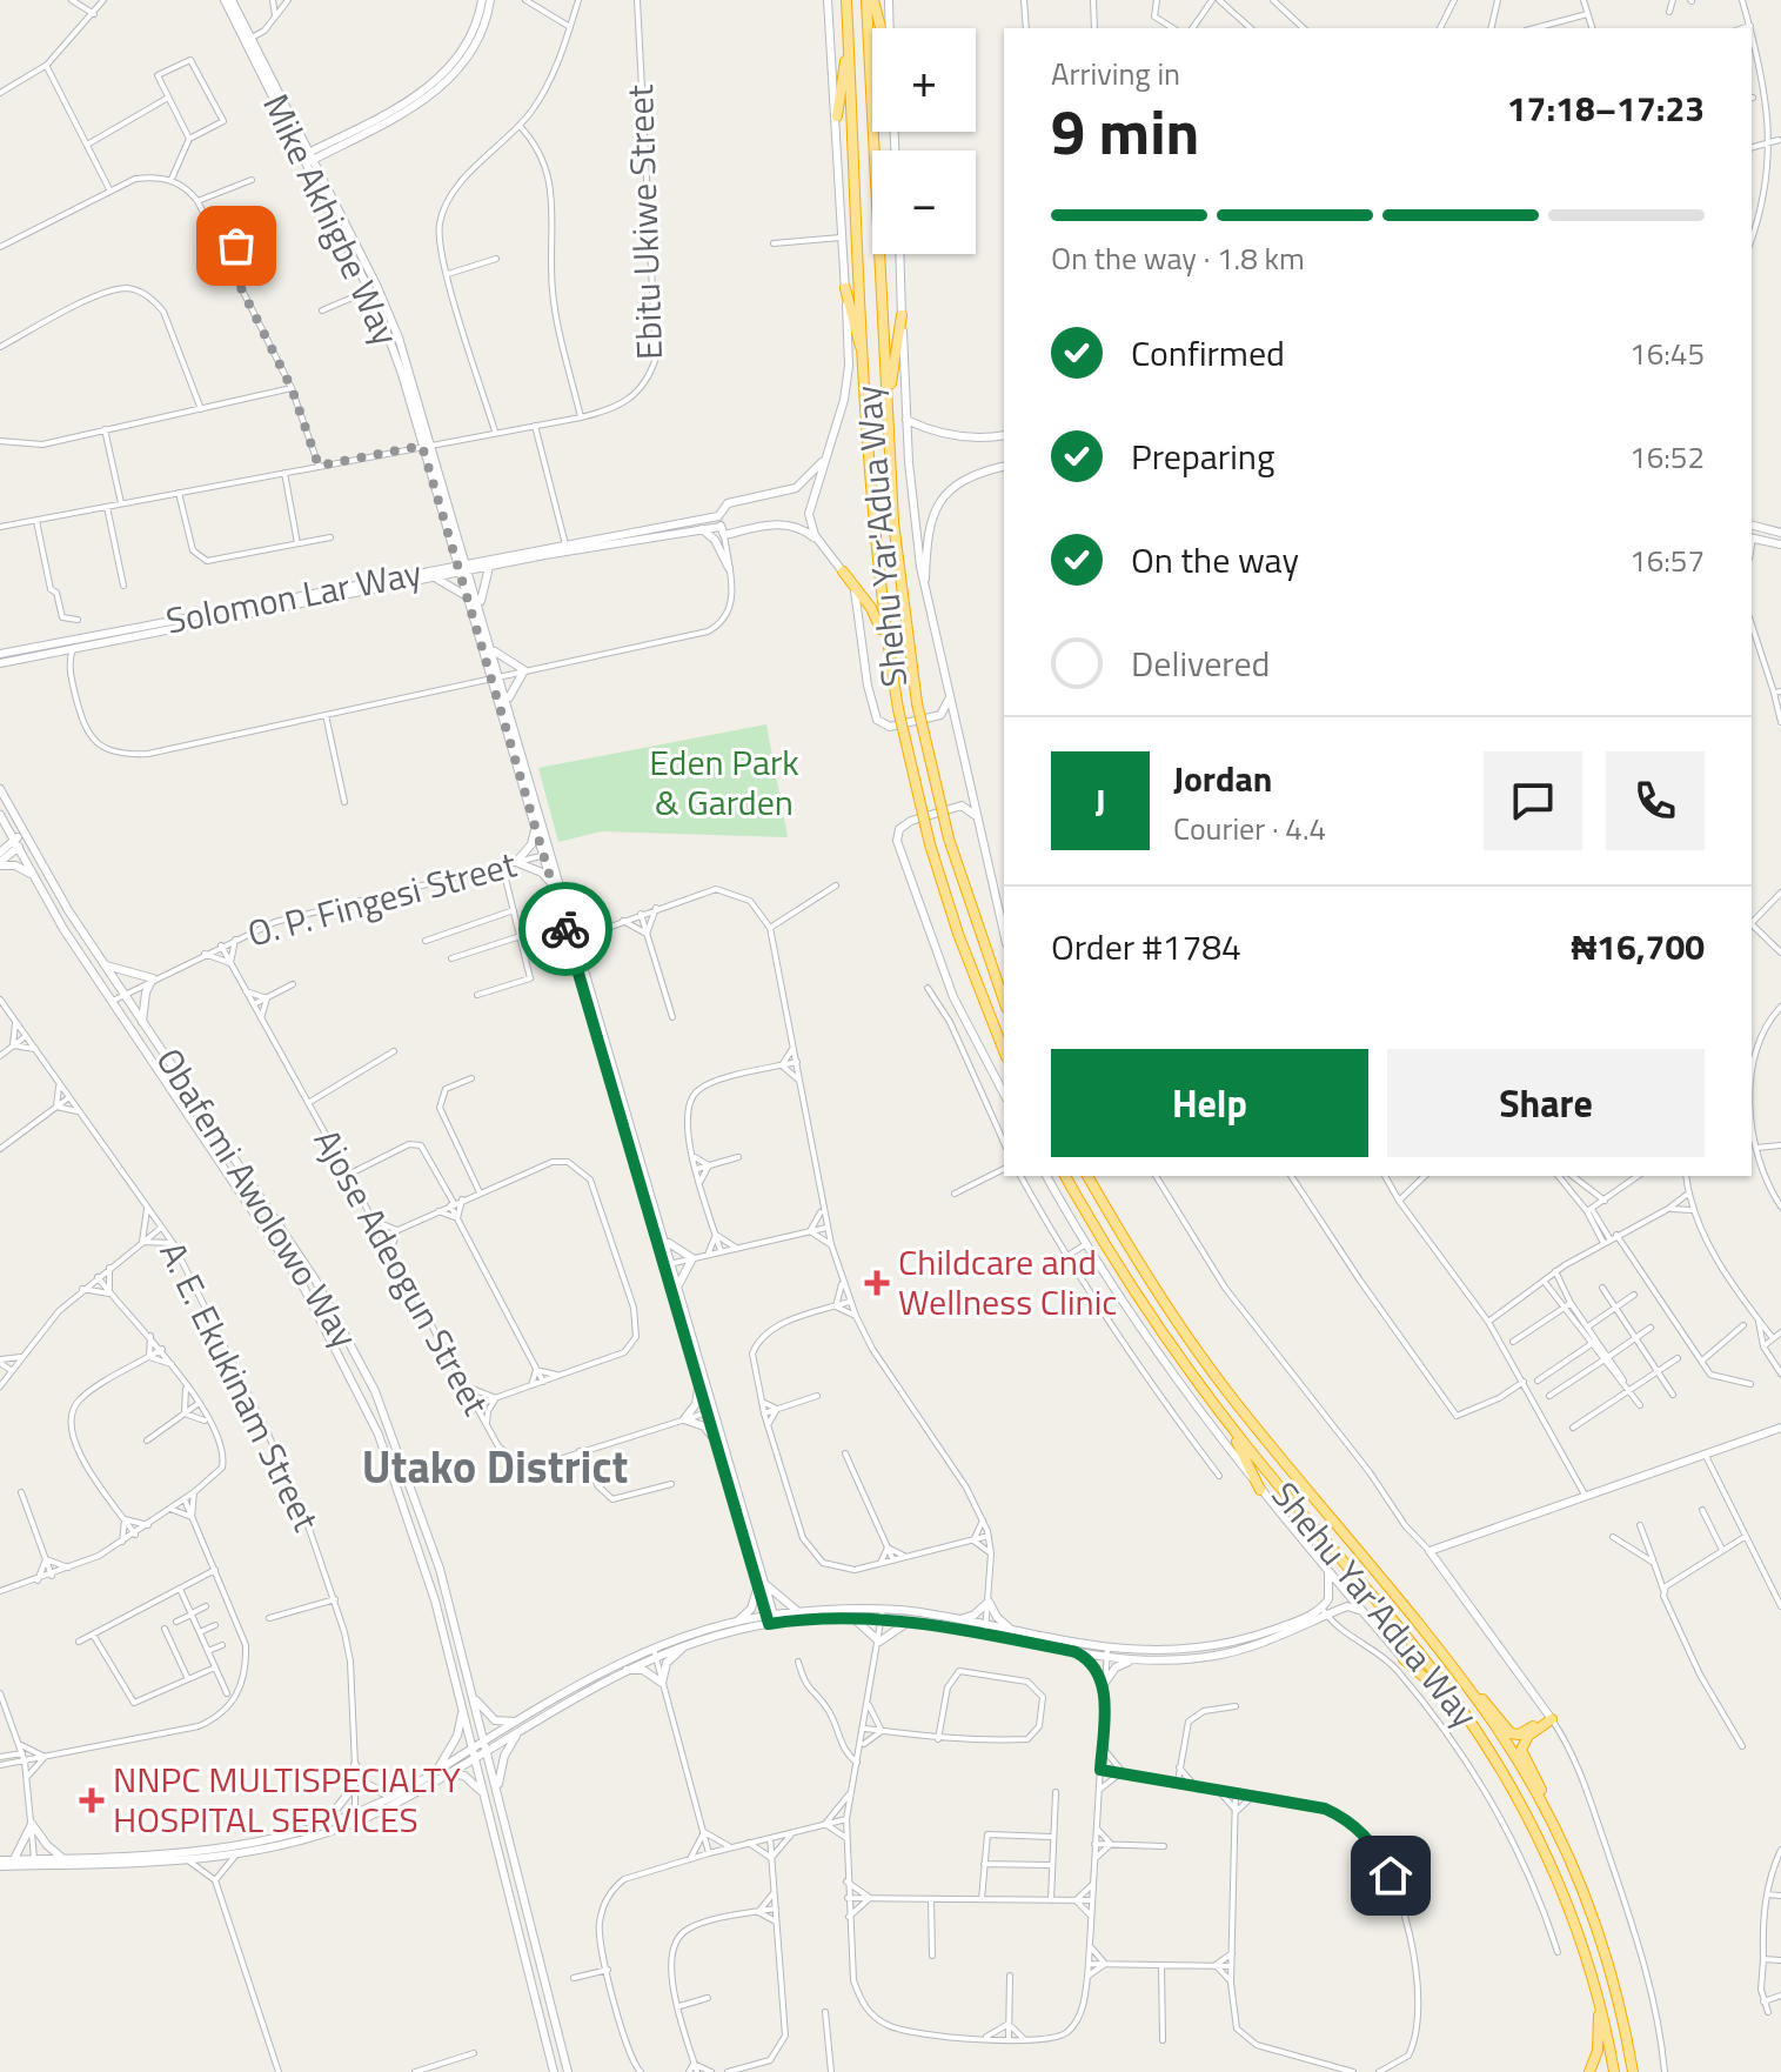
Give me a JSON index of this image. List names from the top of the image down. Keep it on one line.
{"streets":{"highway":["Shehu Yar'Adua Way"],"street":["Mike Akhigbe Way","Ebitu Ukiwe Street","Solomon Lar Way","O. P. Fingesi Street","Obafemi Awolowo Way","Ajose Adeogun Street","A. E. Ekukinam Street"]},"crossings":[["Mike Akhigbe Way","Ebitu Ukiwe Street"],["O. P. Fingesi Street","Obafemi Awolowo Way"],["O. P. Fingesi Street","Ajose Adeogun Street"]],"districts":["Utako District"],"parks":["Eden Park & Garden"],"places":{"health":["Childcare and Wellness Clinic","NNPC MULTISPECIALTY HOSPITAL SERVICES"]},"page":{"map_buttons":["+","−"],"heading":["9 min","Arriving in","17:18–17:23"],"panel":["Jordan","Courier · 4.4","Order #1784","₦16,700"],"bar":"On the way · 1.8 km","list":[["Confirmed","16:45"],["Preparing","16:52"],["On the way","16:57"],"Delivered"],"round":"J","buttons":["Help","Share"]}}
